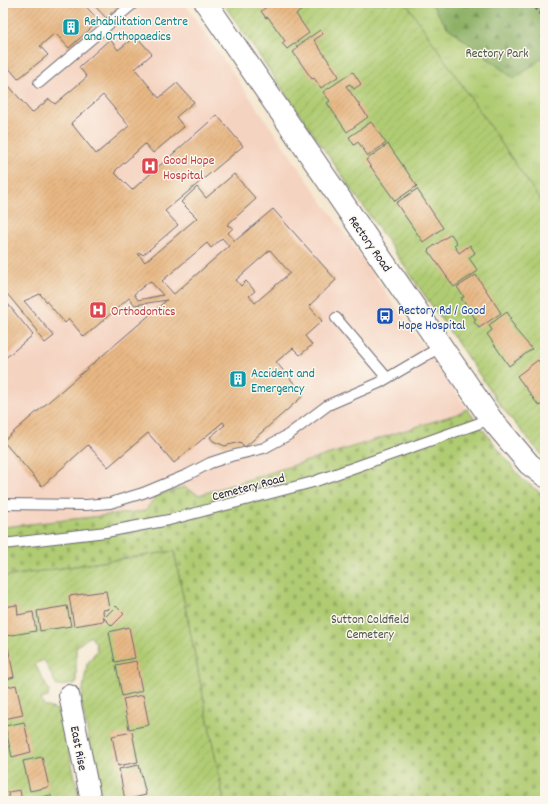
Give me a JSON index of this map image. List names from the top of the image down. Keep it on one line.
{"streets":{"street":["Rectory Road","East Rise"],"lane":["Cemetery Road"]},"crossings":[["Rectory Road","Cemetery Road"]],"parks":["Rectory Park","Sutton Coldfield Cemetery"],"places":{"building":["Rehabilitation Centre and Orthopaedics","Accident and Emergency"],"hospital":["Good Hope Hospital","Orthodontics"],"bus stop":["Rectory Rd / Good Hope Hospital"]}}
